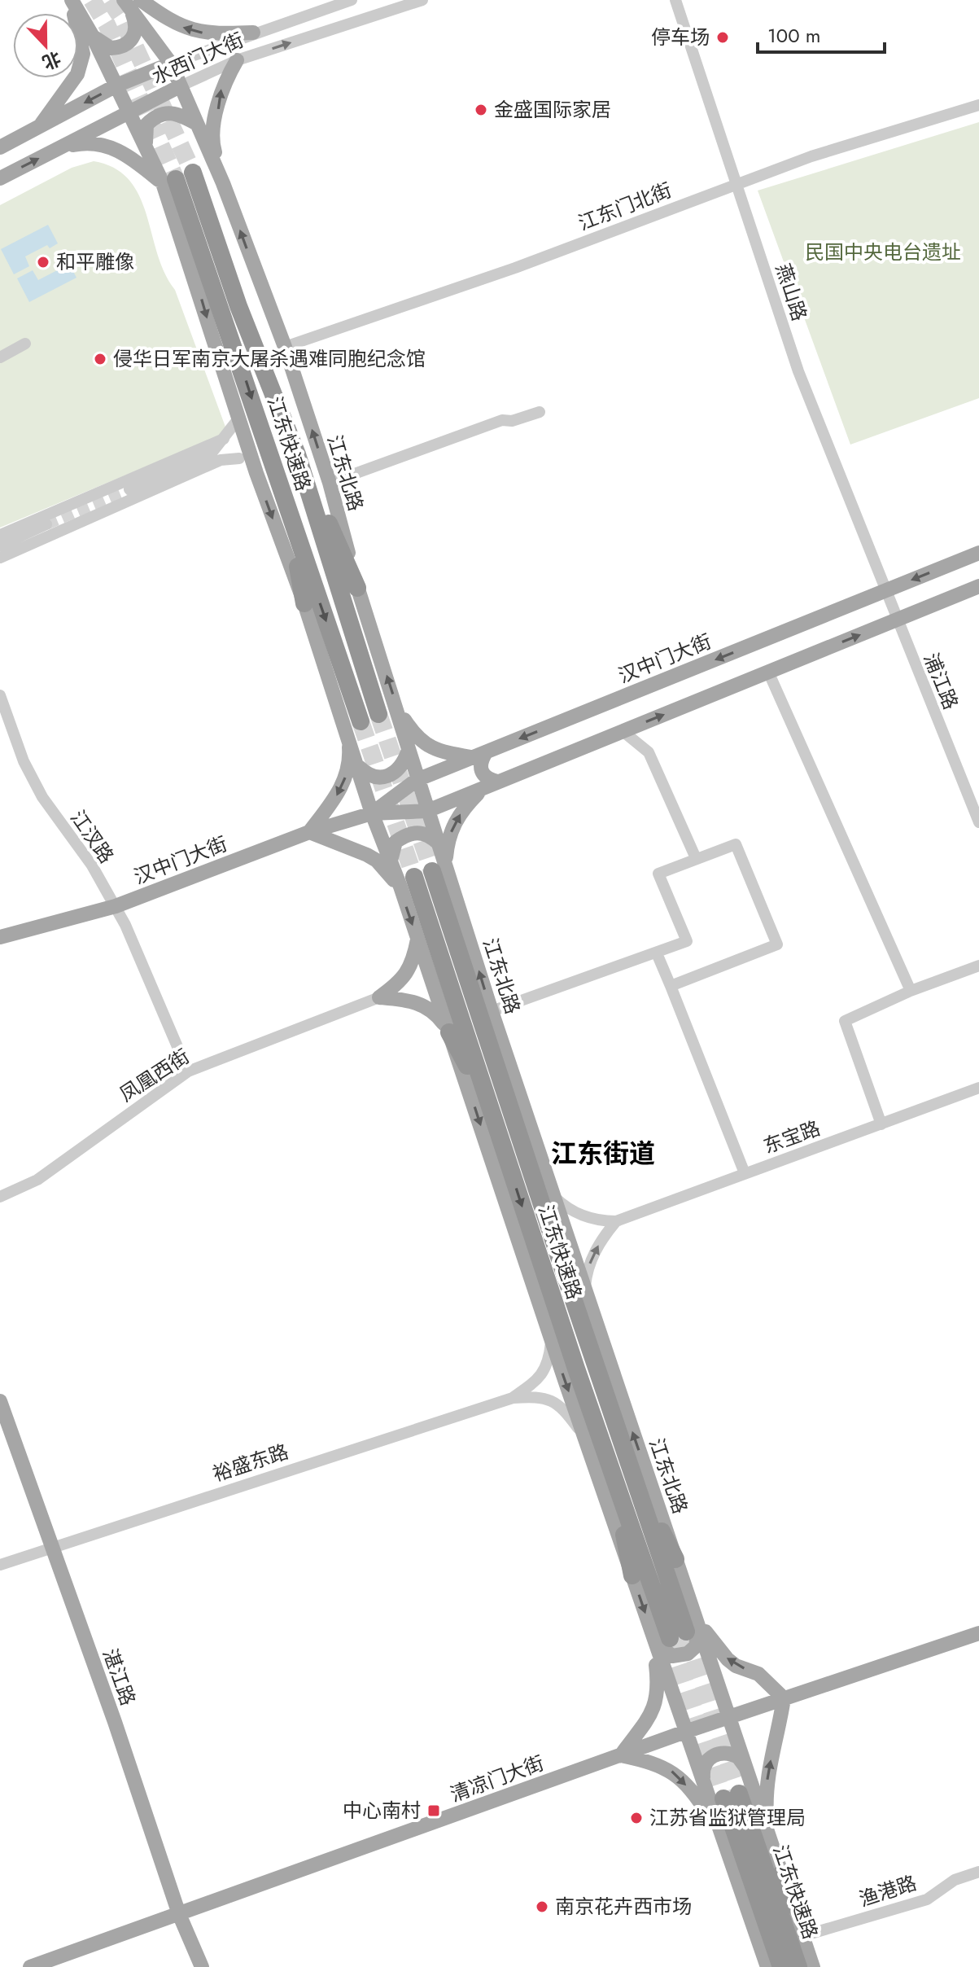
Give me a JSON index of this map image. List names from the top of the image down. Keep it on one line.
{"streets":{"highway":["江东快速路"],"main road":["水西门大街","江东北路","汉中门大街","湛江路","清凉门大街"],"street":["江东门北街","燕山路","浦江路","江汊路","凤凰西街","东宝路","裕盛东路","渔港路"]},"crossings":[["水西门大街","江东北路"],["江东门北街","燕山路"],["江东门北街","江东北路"],["燕山路","汉中门大街"],["燕山路","浦江路"],["江东快速路","江东北路"],["江东北路","汉中门大街"],["江东北路","裕盛东路"],["江东北路","清凉门大街"],["江东北路","渔港路"],["汉中门大街","浦江路"],["汉中门大街","江汊路"],["江汊路","凤凰西街"],["裕盛东路","湛江路"],["湛江路","清凉门大街"]],"districts":["江东街道"],"parks":["民国中央电台遗址"],"places":{"other":["停车场","金盛国际家居","和平雕像","侵华日军南京大屠杀遇难同胞纪念馆","江苏省监狱管理局","南京花卉西市场"],"transit":["中心南村"]},"scale_bar":"100 m","north":"bottom"}
